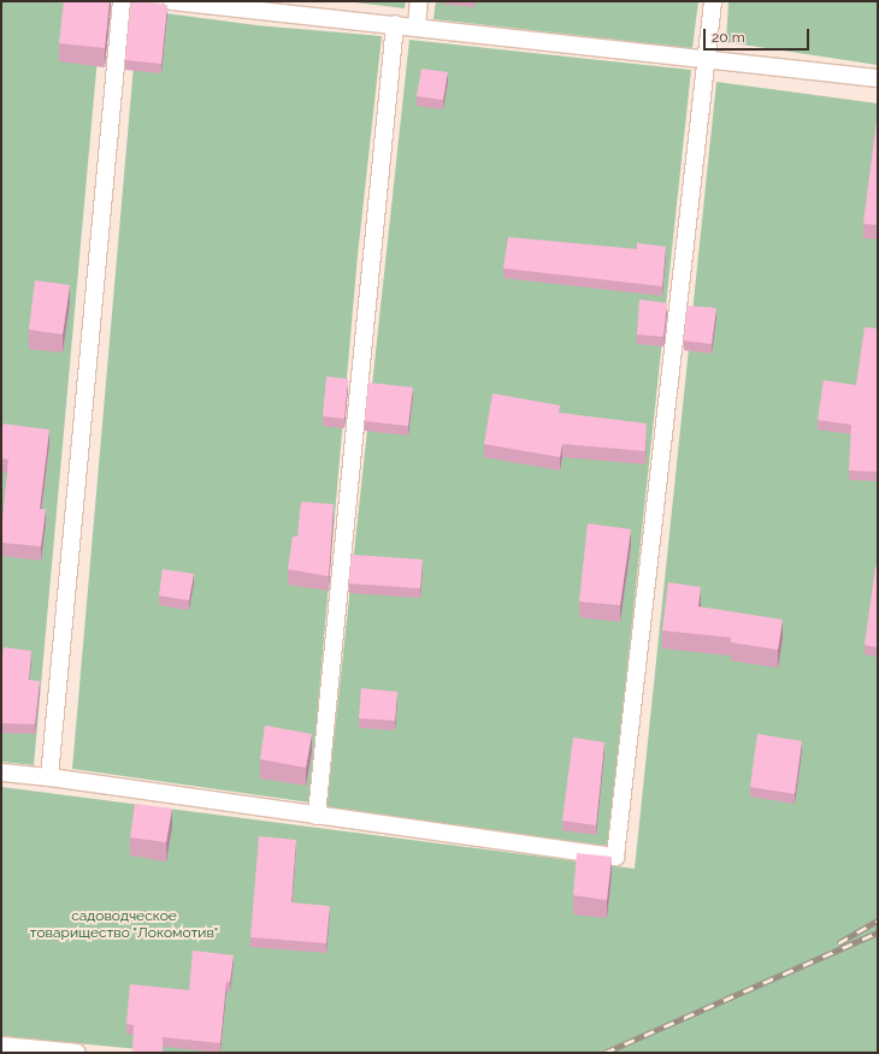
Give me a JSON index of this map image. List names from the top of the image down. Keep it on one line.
{"parks":["садоводческое товарищество \"Локомотив\""],"scale_bar":"20 m"}
